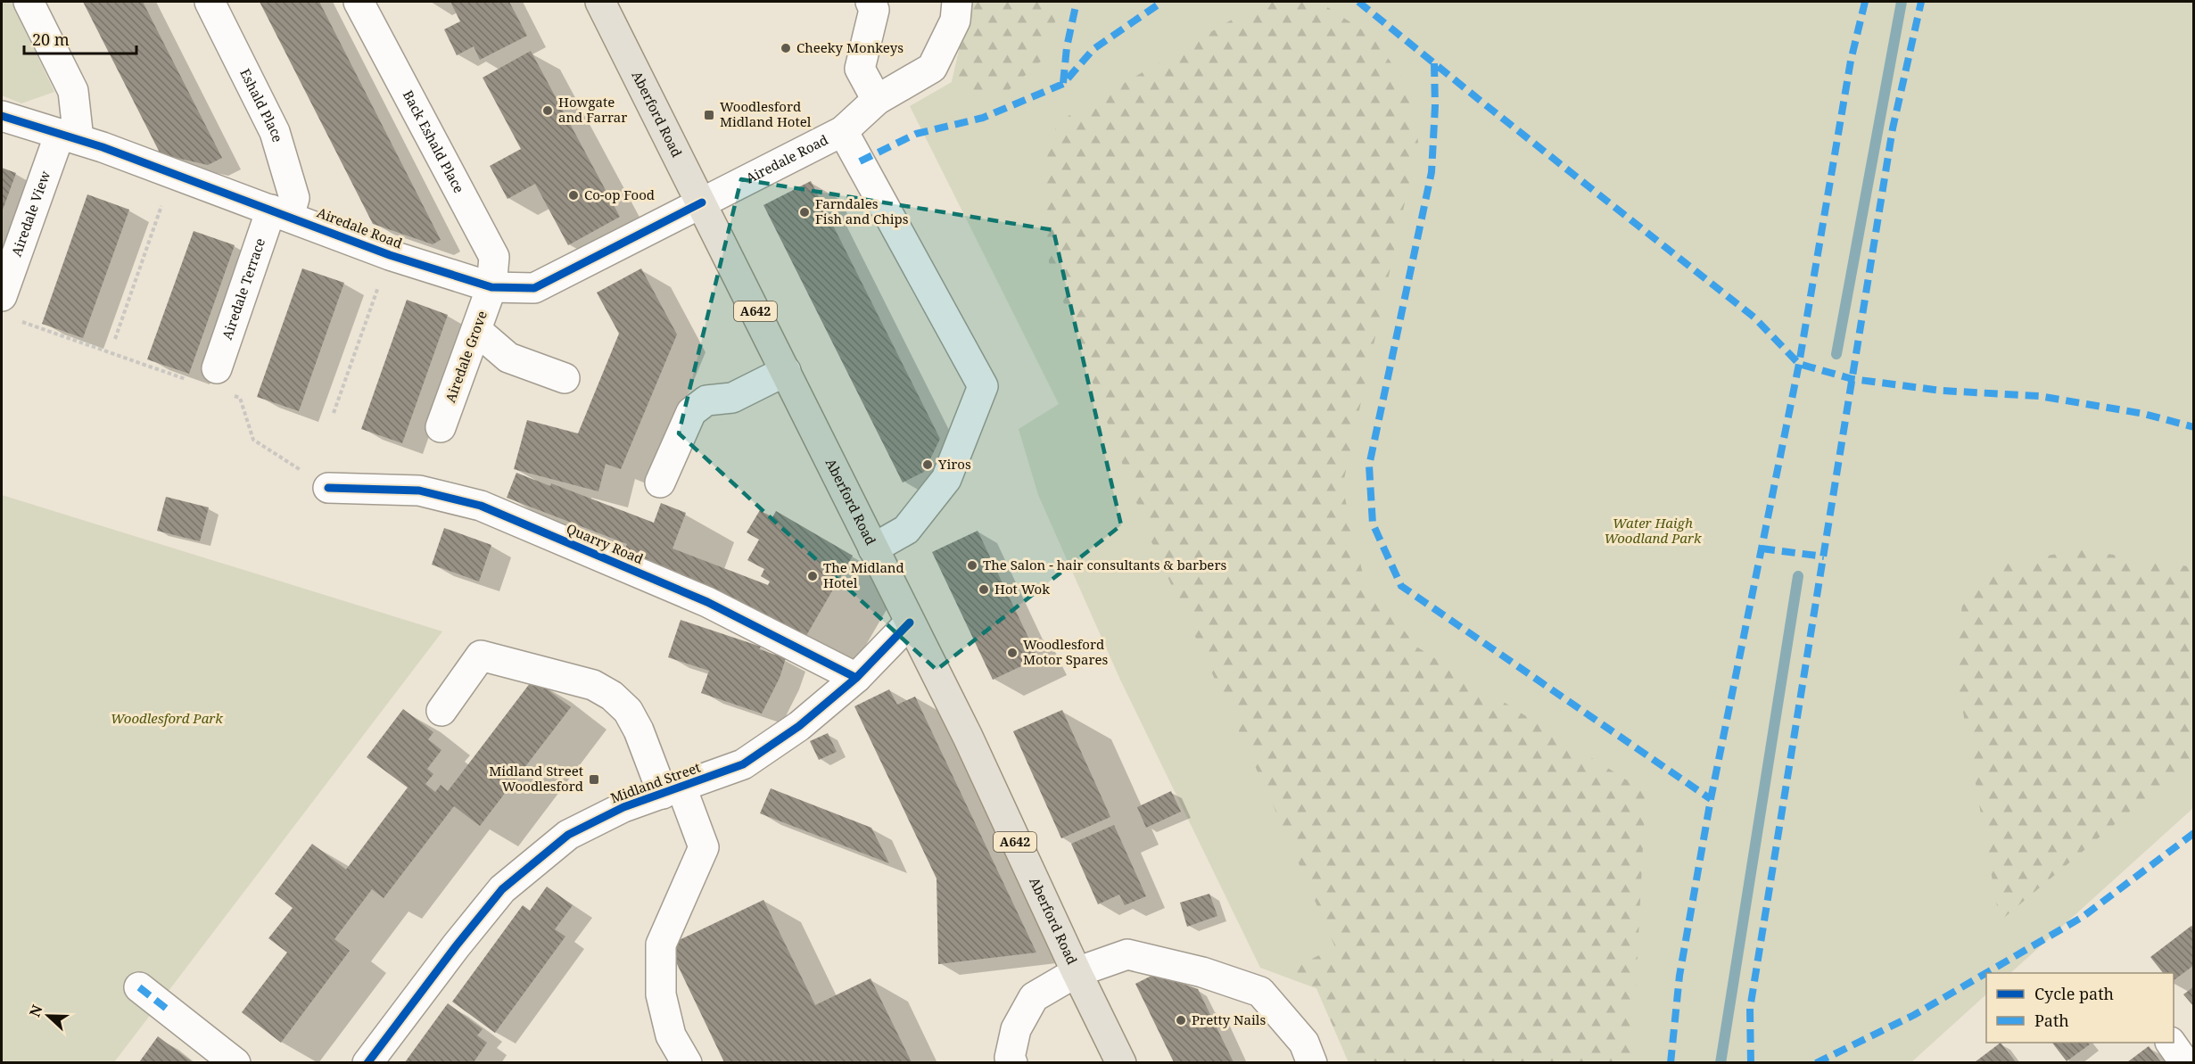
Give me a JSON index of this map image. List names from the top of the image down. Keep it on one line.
{"streets":{"main road":["Aberford Road","A642"],"street":["Eshald Place","Back Eshald Place","Airedale Road","Airedale View","Airedale Terrace","Airedale Grove","Quarry Road","Midland Street"]},"crossings":[["Eshald Place","Airedale Road"],["Eshald Place","Airedale Terrace"],["Aberford Road","Airedale Road"],["Aberford Road","Midland Street"],["Back Eshald Place","Airedale Road"],["Back Eshald Place","Airedale Grove"],["Airedale Road","Airedale View"],["Airedale Road","Airedale Terrace"],["Airedale Road","Airedale Grove"],["Quarry Road","Midland Street"]],"parks":["Water Haigh Woodland Park","Woodlesford Park"],"places":{"other":["Cheeky Monkeys","Howgate and Farrar","Co-op Food","Farndales Fish and Chips","Yiros","The Salon - hair consultants & barbers","The Midland Hotel","Hot Wok","Woodlesford Motor Spares","Pretty Nails"],"transit":["Woodlesford Midland Hotel","Midland Street Woodlesford"]},"legend":["Cycle path","Path"],"scale_bar":"20 m","north":"left"}
